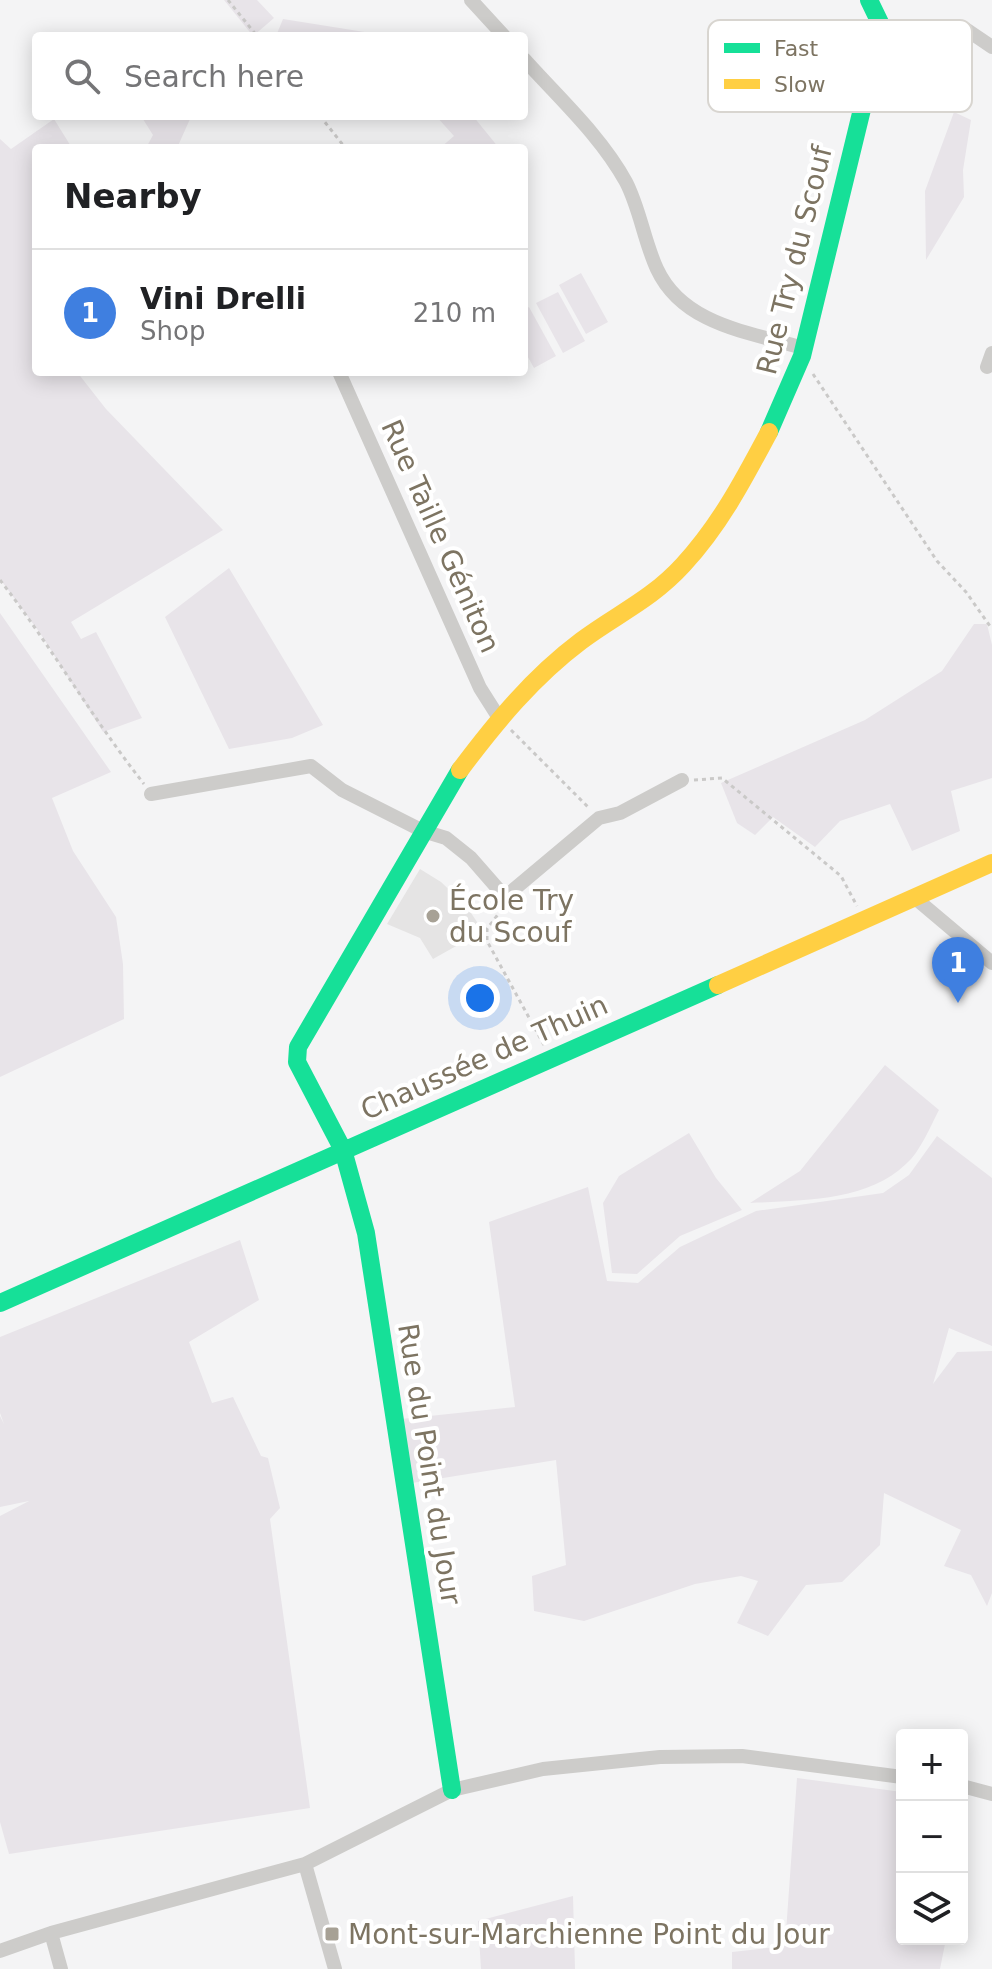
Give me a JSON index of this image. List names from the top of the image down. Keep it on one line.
{"streets":{"street":["Rue Try du Scouf","Rue Taille Géniton","Chaussée de Thuin","Rue du Point du Jour"]},"crossings":[["Rue Try du Scouf","Rue Taille Géniton"],["Rue Try du Scouf","Chaussée de Thuin"],["Rue Try du Scouf","Rue du Point du Jour"],["Chaussée de Thuin","Rue du Point du Jour"]],"places":{"other":["École Try du Scouf"],"transit":["Mont-sur-Marchienne Point du Jour"]},"legend":["Fast","Slow"],"page":{"search":"Search here","heading":"Nearby","list":[{"mark":"1","name":"Vini Drelli","note":"Shop","value":"210 m"}],"pins":"1","map_buttons":["+","−"]}}
